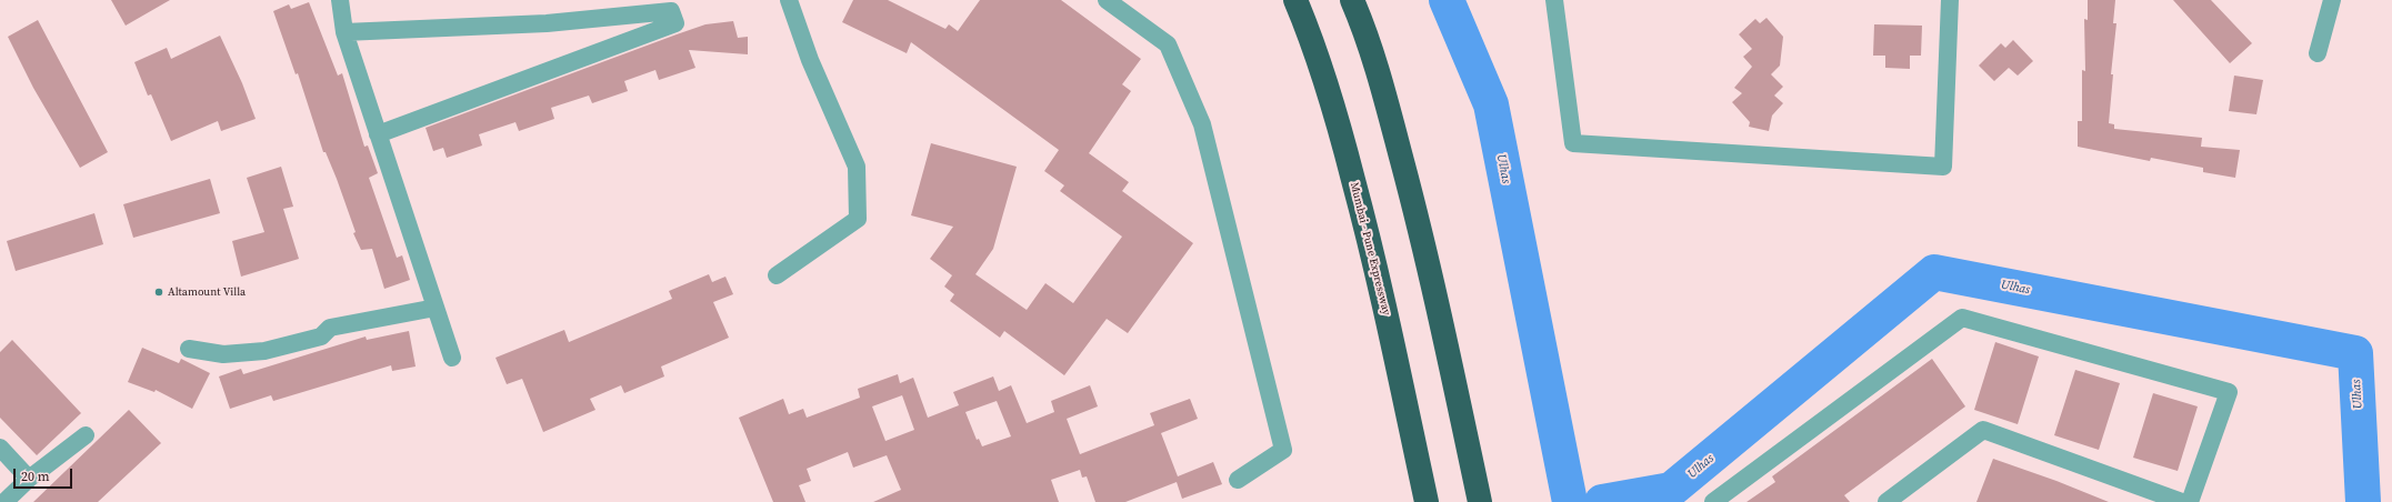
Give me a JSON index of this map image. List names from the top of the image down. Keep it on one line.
{"streets":{"highway":["Mumbai - Pune Expressway"]},"water":["Ulhas"],"places":["Altamount Villa"],"scale_bar":"20 m"}
